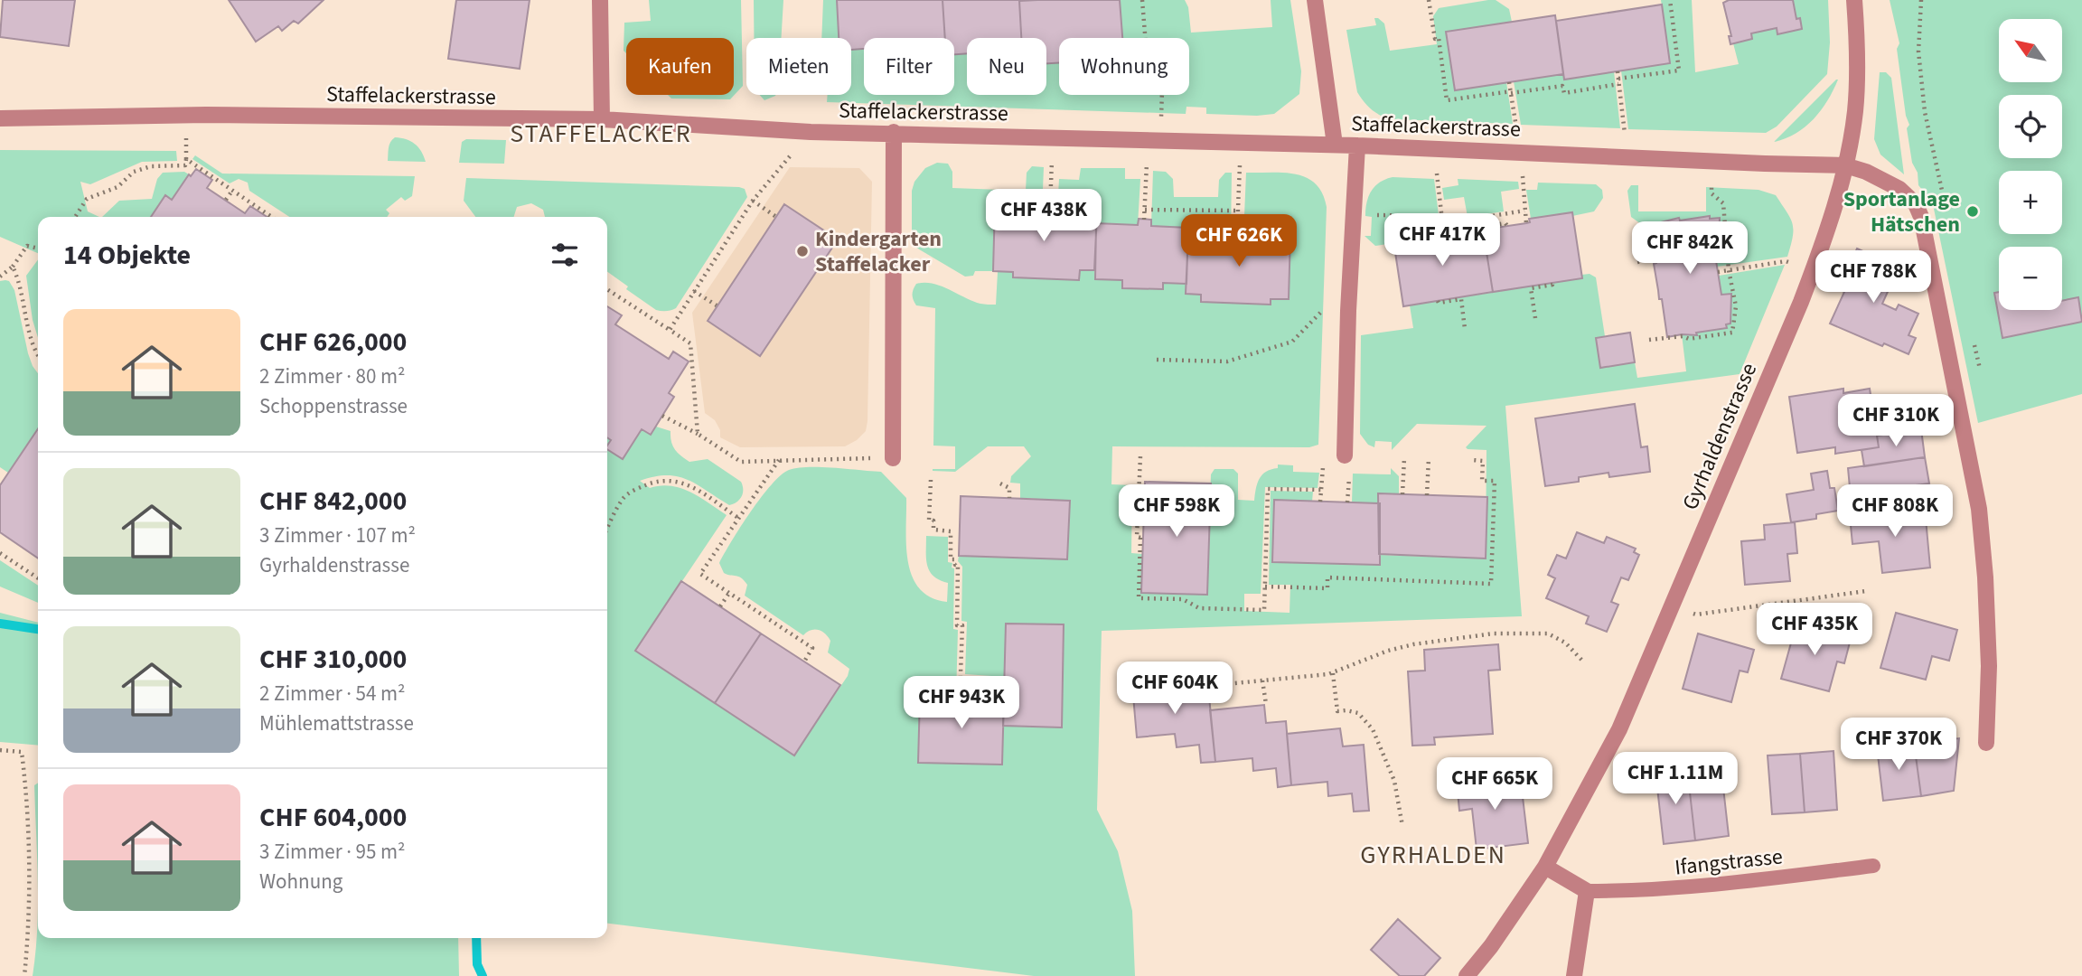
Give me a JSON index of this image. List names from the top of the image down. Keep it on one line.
{"streets":{"street":["Staffelackerstrasse","Gyrhaldenstrasse"],"lane":["Ifangstrasse"]},"crossings":[["Staffelackerstrasse","Gyrhaldenstrasse"]],"districts":["STAFFELACKER","GYRHALDEN"],"places":["Sportanlage Hätschen","Kindergarten Staffelacker"],"north":"top left","page":{"map_buttons":["+","−"],"chip":["Kaufen","Mieten","Filter","Neu","Wohnung"],"price":["CHF 438K","CHF 417K","CHF 626K","CHF 842K","CHF 788K","CHF 310K","CHF 598K","CHF 808K","CHF 435K","CHF 604K","CHF 943K","CHF 370K","CHF 1.11M","CHF 665K"],"heading":"14 Objekte","list":[{"name":"CHF 626,000","note":"2 Zimmer · 80 m² · Schoppenstrasse"},{"name":"CHF 842,000","note":"3 Zimmer · 107 m² · Gyrhaldenstrasse"},{"name":"CHF 310,000","note":"2 Zimmer · 54 m² · Mühlemattstrasse"},{"name":"CHF 604,000","note":"3 Zimmer · 95 m² · Wohnung"}]}}
